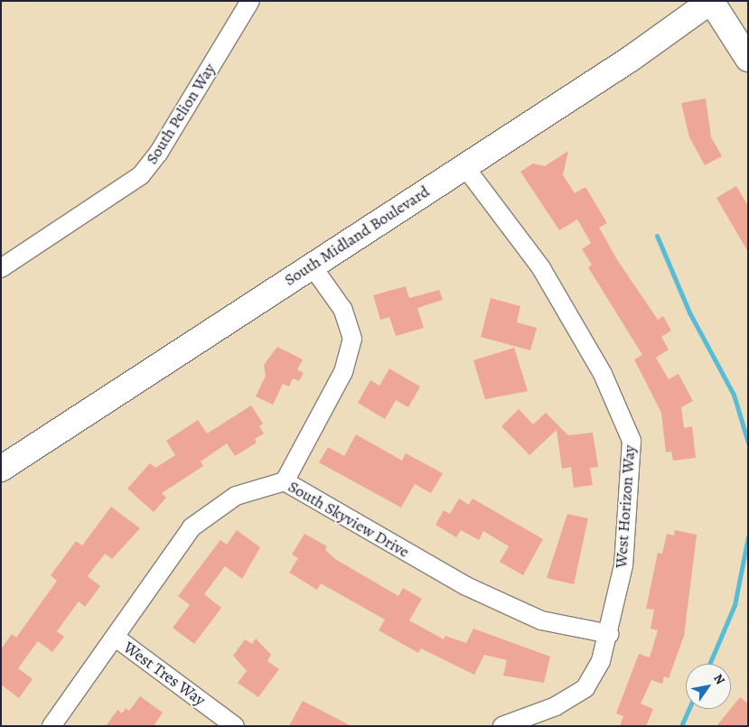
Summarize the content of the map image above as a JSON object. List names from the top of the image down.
{
  "streets": {
    "street": [
      "South Pelion Way",
      "South Midland Boulevard",
      "West Horizon Way",
      "South Skyview Drive",
      "West Tres Way"
    ]
  },
  "crossings": [
    ["South Midland Boulevard", "West Horizon Way"],
    ["West Horizon Way", "South Skyview Drive"],
    ["South Skyview Drive", "West Tres Way"]
  ],
  "north": "top right"
}
